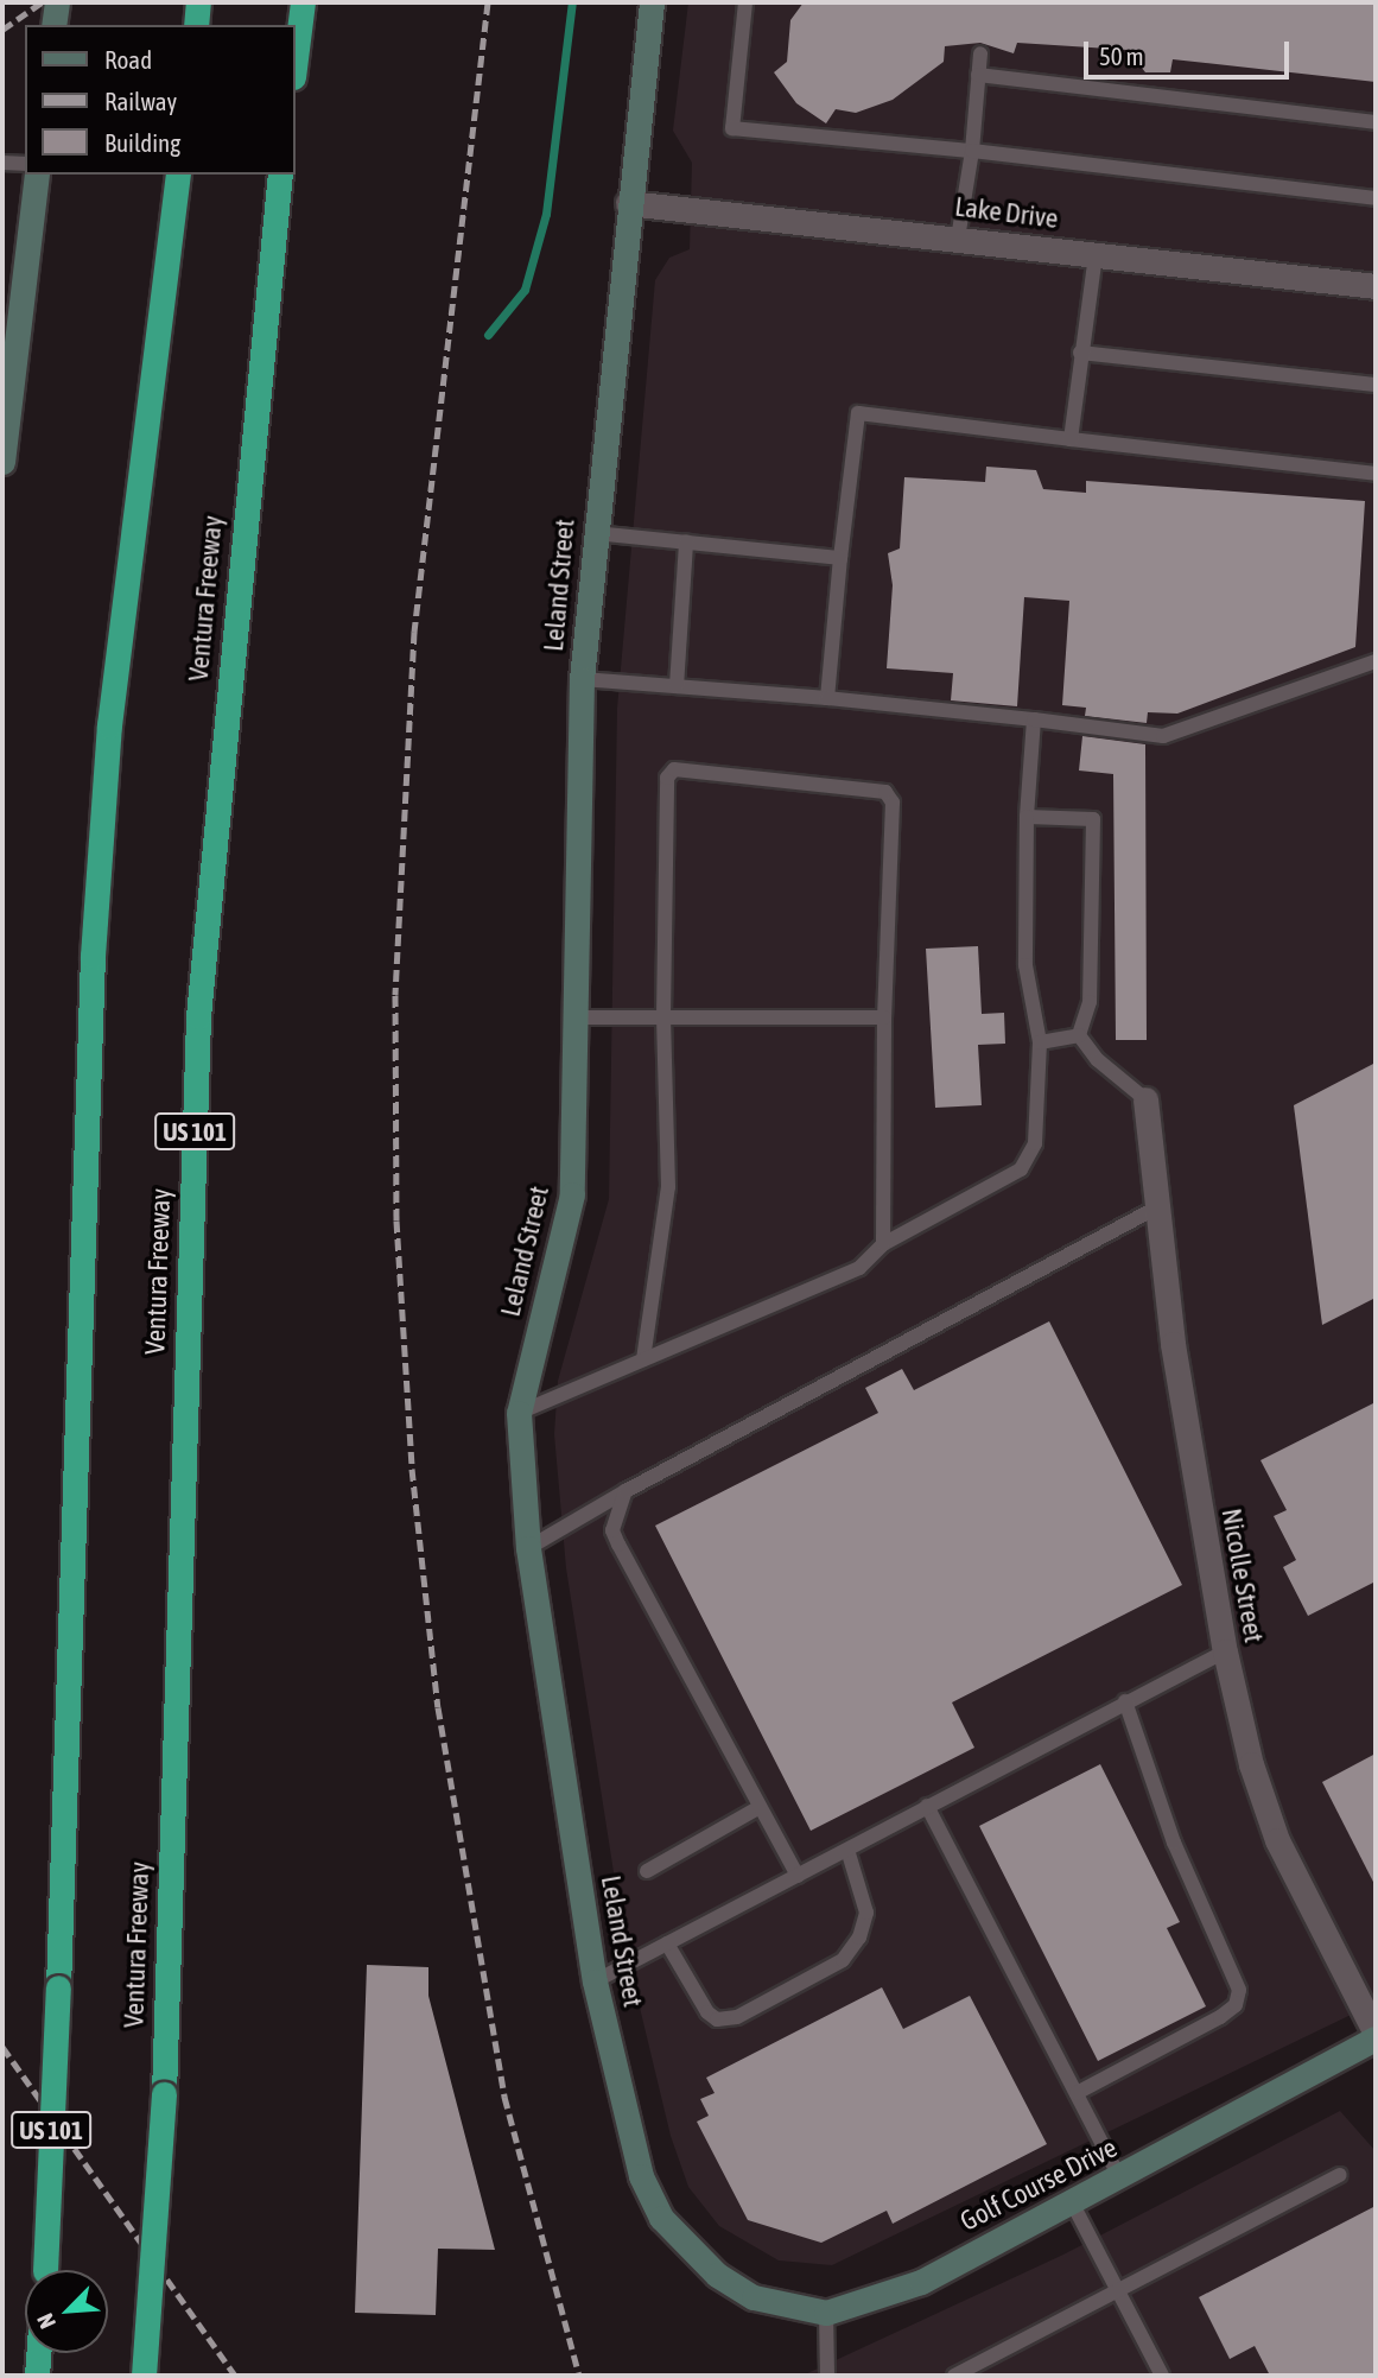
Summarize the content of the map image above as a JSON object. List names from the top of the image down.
{
  "streets": {
    "highway": ["Ventura Freeway", "US 101"],
    "street": [
      "Lake Drive",
      "Leland Street",
      "Nicolle Street",
      "Golf Course Drive"
    ]
  },
  "crossings": [
    ["Lake Drive", "Leland Street"],
    ["Leland Street", "Golf Course Drive"],
    ["Nicolle Street", "Golf Course Drive"]
  ],
  "legend": ["Road", "Railway", "Building"],
  "scale_bar": "50 m",
  "north": "bottom left"
}
